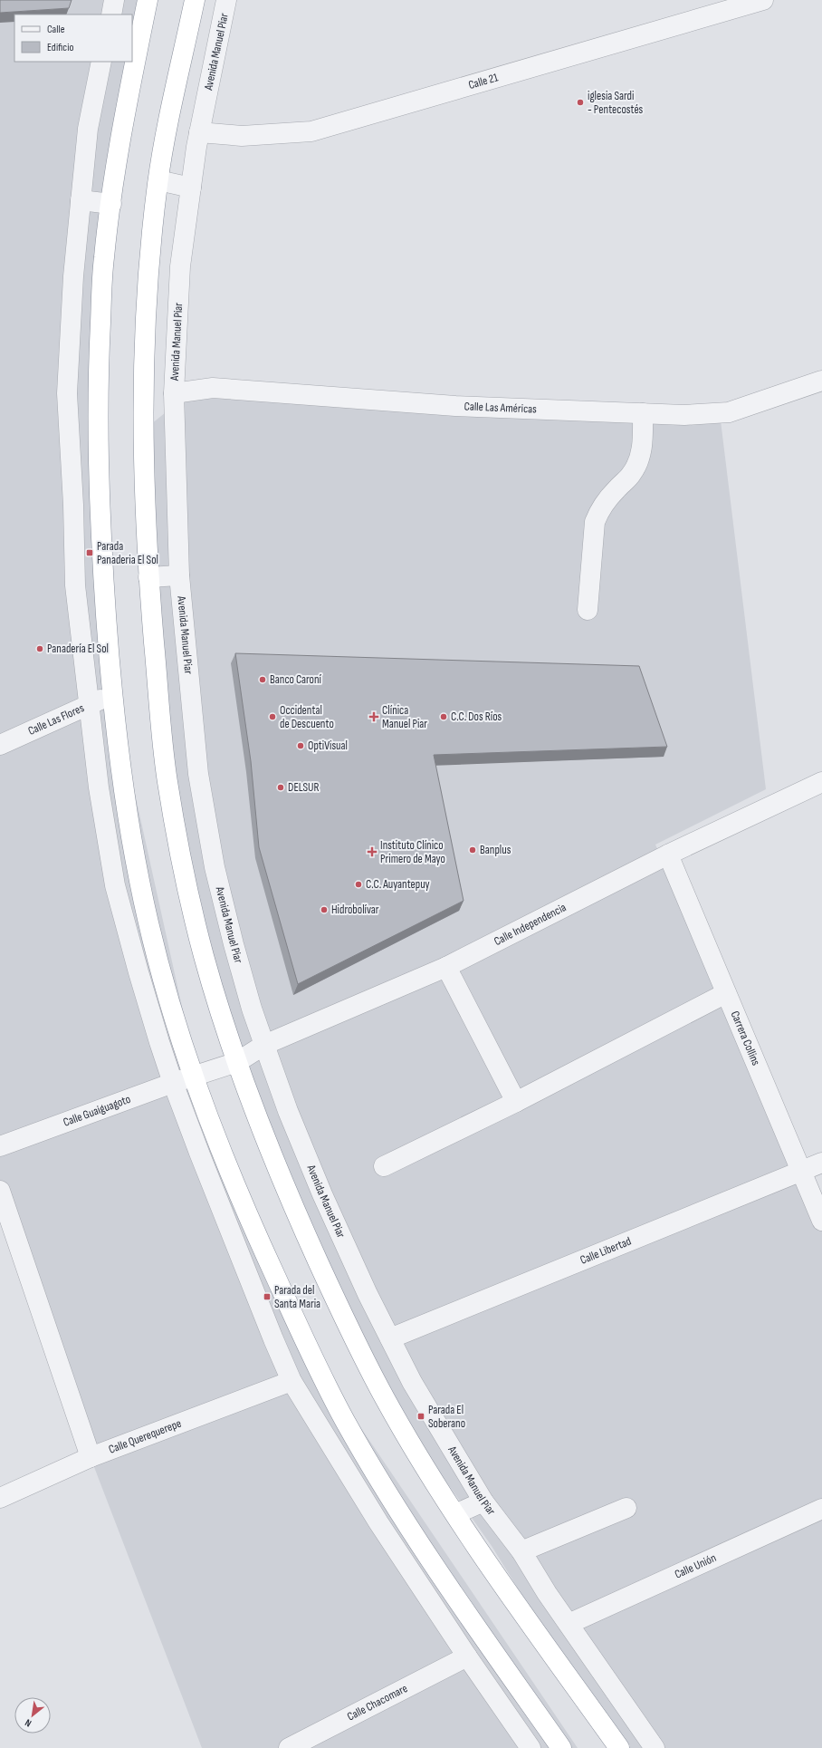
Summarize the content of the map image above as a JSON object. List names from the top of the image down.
{
  "streets": {
    "street": [
      "Avenida Manuel Piar",
      "Calle 21",
      "Calle Las Américas",
      "Calle Las Flores",
      "Calle Independencia",
      "Carrera Collins",
      "Calle Guaiguagoto",
      "Calle Libertad",
      "Calle Querequerepe",
      "Calle Unión",
      "Calle Chacomare"
    ]
  },
  "crossings": [
    ["Avenida Manuel Piar", "Calle 21"],
    ["Avenida Manuel Piar", "Calle Las Américas"],
    ["Avenida Manuel Piar", "Calle Independencia"],
    ["Avenida Manuel Piar", "Calle Libertad"],
    ["Avenida Manuel Piar", "Calle Unión"],
    ["Calle Independencia", "Carrera Collins"],
    ["Calle Independencia", "Calle Guaiguagoto"],
    ["Carrera Collins", "Calle Libertad"]
  ],
  "places": {
    "other": [
      "iglesia Sardi - Pentecostés",
      "Panadería El Sol",
      "Banco Caroní",
      "Occidental de Descuento",
      "C.C. Dos Ríos",
      "OptiVisual",
      "DELSUR",
      "Banplus",
      "C.C. Auyantepuy",
      "Hidrobolívar"
    ],
    "transit": ["Parada Panaderia El Sol", "Parada del Santa Maria", "Parada El Soberano"],
    "health": ["Clínica Manuel Piar", "Instituto Clínico Primero de Mayo"]
  },
  "legend": ["Calle", "Edificio"],
  "north": "bottom left"
}
